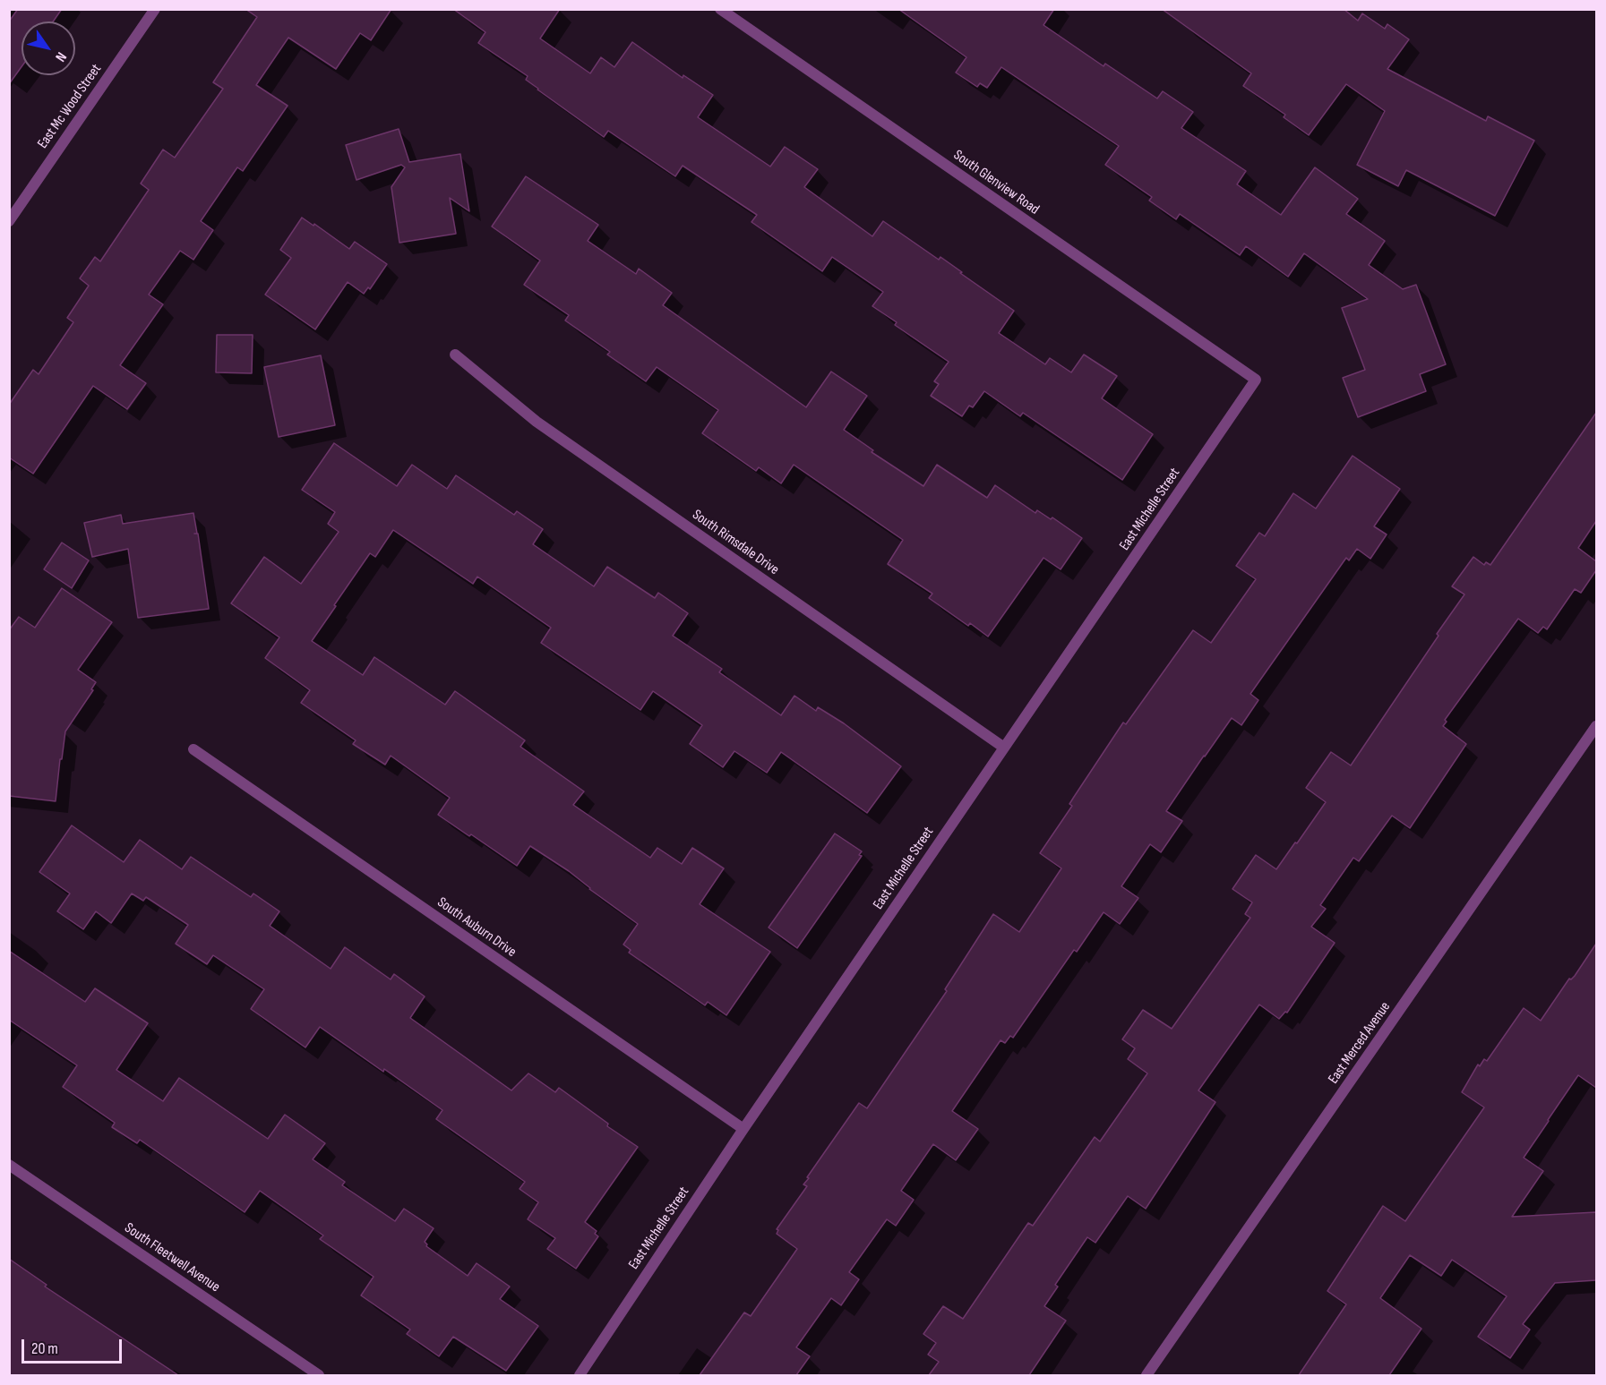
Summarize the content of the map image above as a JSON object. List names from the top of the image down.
{
  "streets": {
    "street": [
      "East Mc Wood Street",
      "South Glenview Road",
      "East Michelle Street",
      "South Rimsdale Drive",
      "South Auburn Drive",
      "East Merced Avenue",
      "South Fleetwell Avenue"
    ]
  },
  "crossings": [
    ["South Glenview Road", "East Michelle Street"],
    ["East Michelle Street", "South Rimsdale Drive"],
    ["East Michelle Street", "South Auburn Drive"]
  ],
  "scale_bar": "20 m",
  "north": "bottom right"
}
